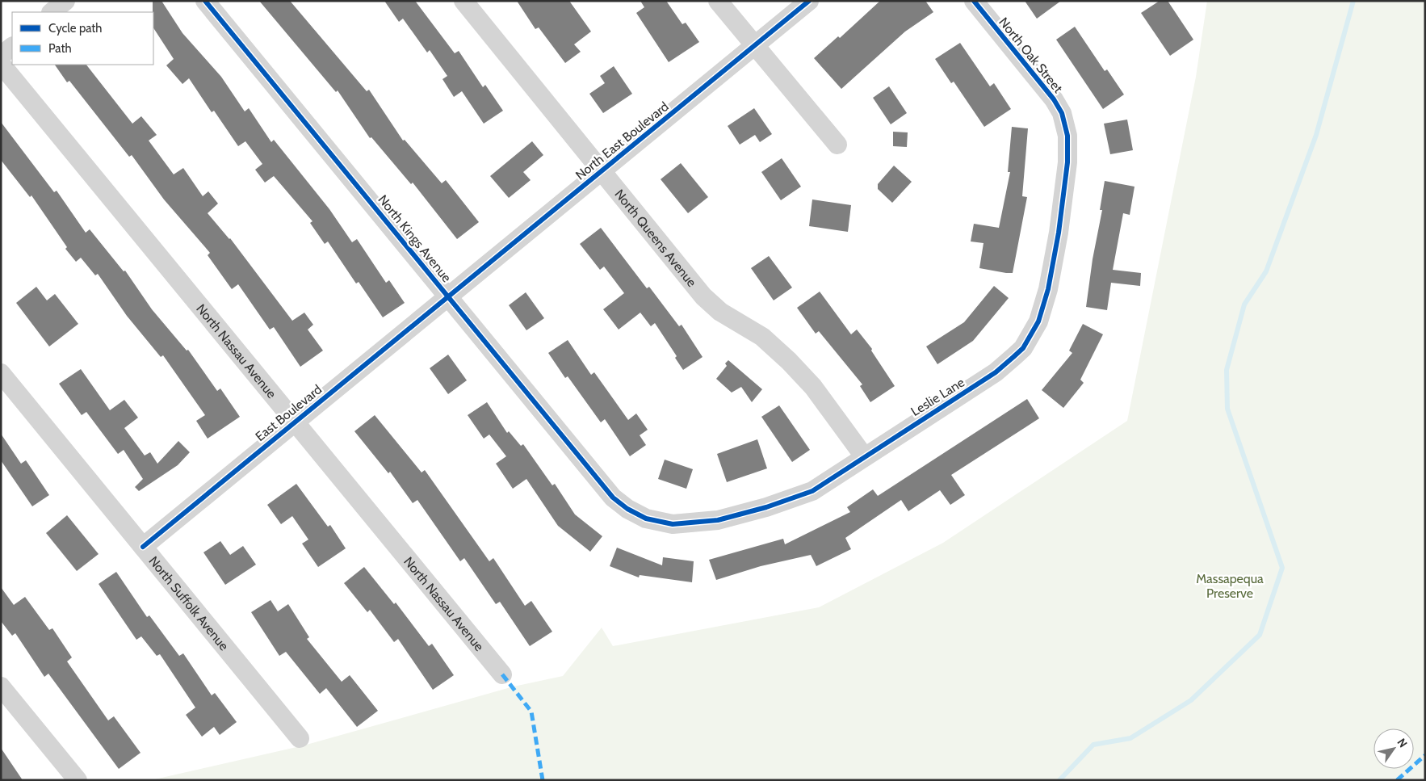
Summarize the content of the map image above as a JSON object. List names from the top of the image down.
{
  "streets": {
    "street": [
      "North Oak Street",
      "North East Boulevard",
      "North Queens Avenue",
      "North Kings Avenue",
      "North Nassau Avenue",
      "Leslie Lane",
      "East Boulevard",
      "North Suffolk Avenue"
    ]
  },
  "crossings": [
    ["North Oak Street", "Leslie Lane"],
    ["North East Boulevard", "North Queens Avenue"],
    ["North East Boulevard", "North Kings Avenue"],
    ["North East Boulevard", "East Boulevard"],
    ["North Queens Avenue", "Leslie Lane"],
    ["North Kings Avenue", "Leslie Lane"],
    ["North Kings Avenue", "East Boulevard"],
    ["North Nassau Avenue", "East Boulevard"],
    ["East Boulevard", "North Suffolk Avenue"]
  ],
  "parks": ["Massapequa Preserve"],
  "legend": ["Cycle path", "Path"],
  "north": "top right"
}
